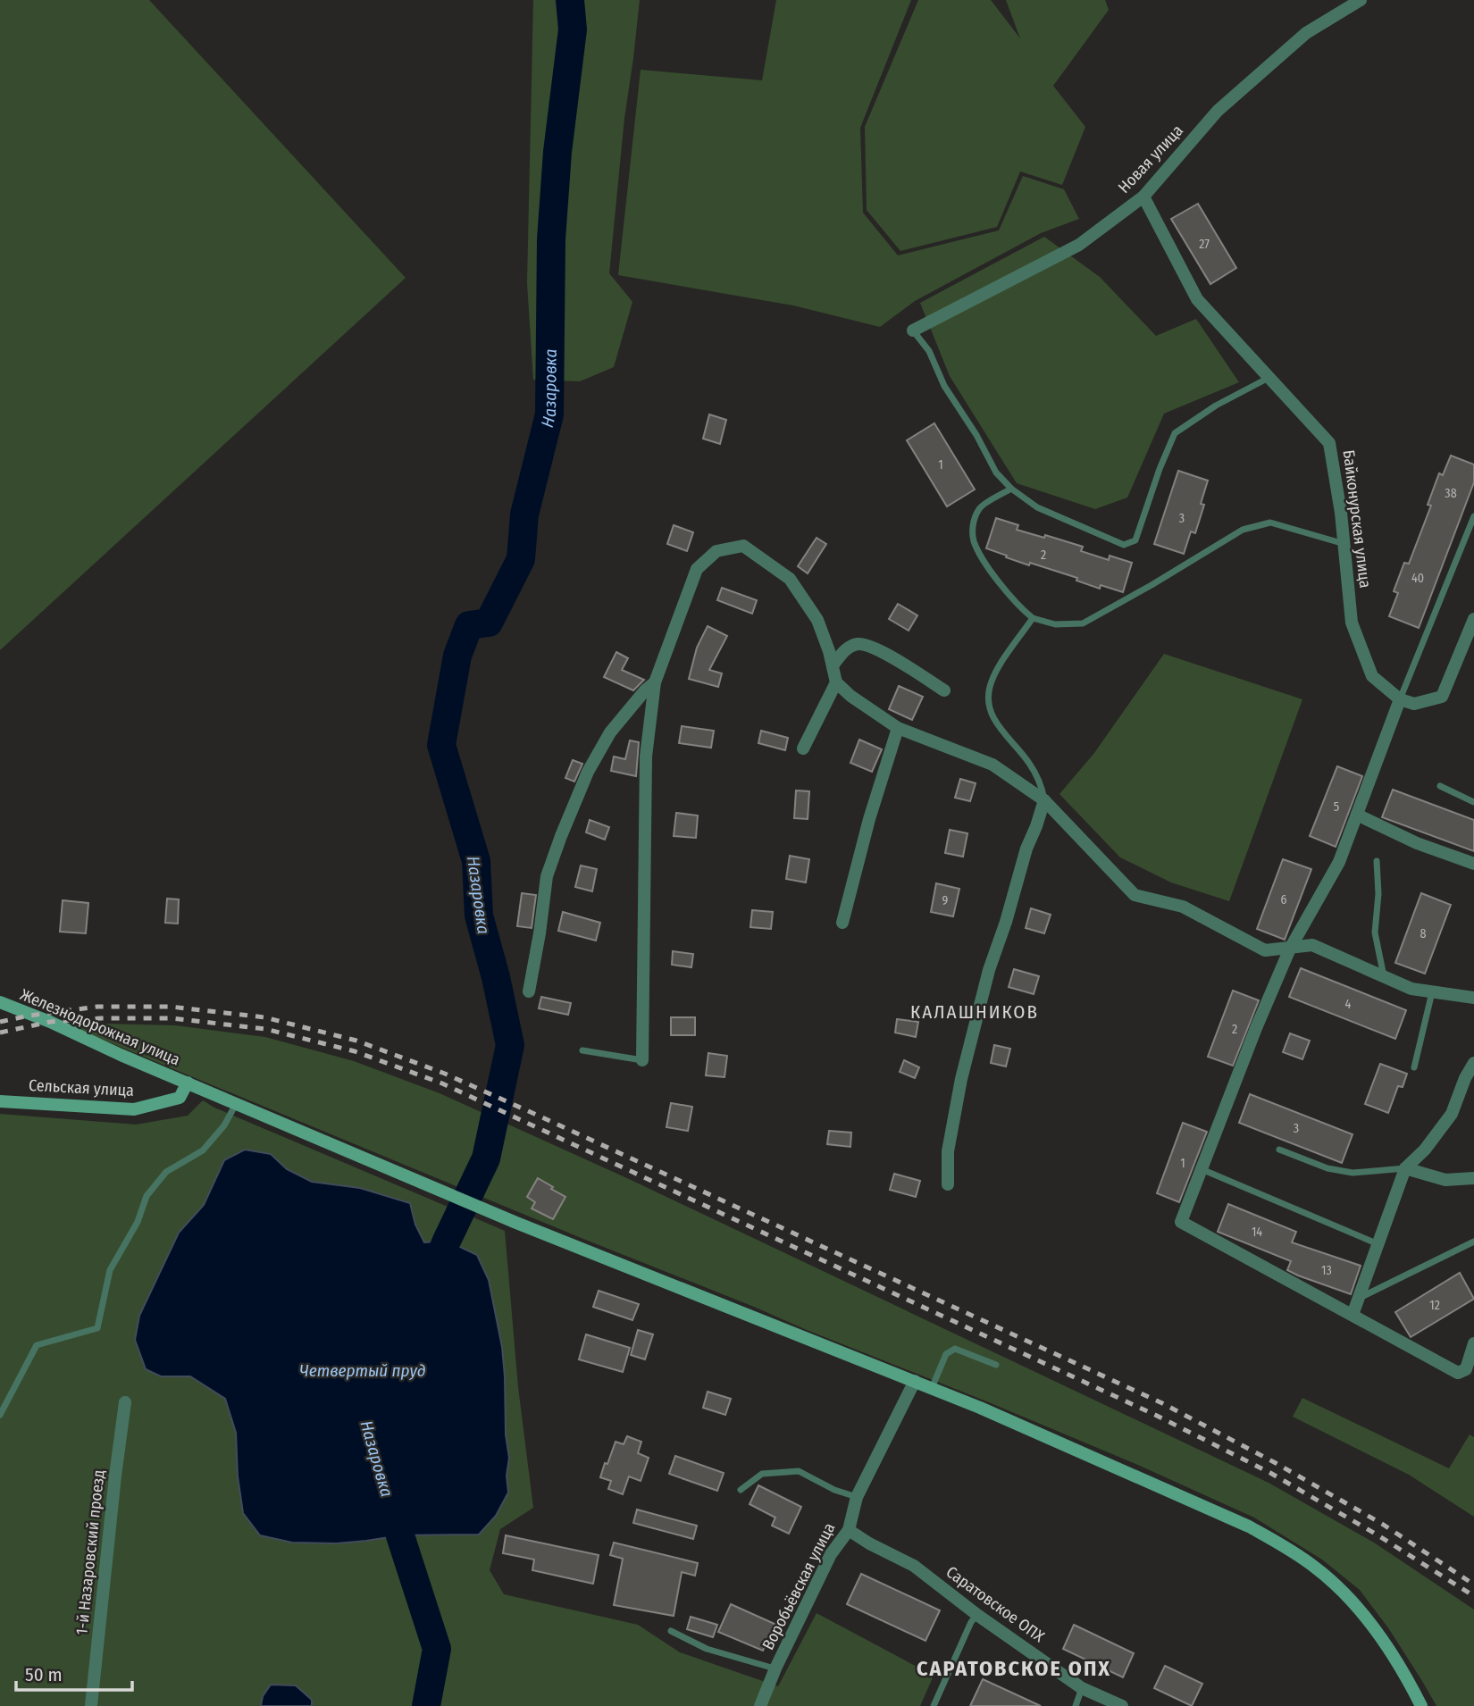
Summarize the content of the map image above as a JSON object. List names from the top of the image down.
{
  "streets": {
    "street": [
      "Новая улица",
      "Байконурская улица",
      "Железнодорожная улица",
      "Сельская улица",
      "1-й Назаровский проезд",
      "Воробьёвская улица",
      "Саратовское ОПХ"
    ]
  },
  "crossings": [
    ["Новая улица", "Байконурская улица"],
    ["Железнодорожная улица", "Сельская улица"],
    ["Железнодорожная улица", "Воробьёвская улица"],
    ["Воробьёвская улица", "Саратовское ОПХ"]
  ],
  "districts": ["КАЛАШНИКОВ", "САРАТОВСКОЕ ОПХ"],
  "water": ["Назаровка", "Четвертый пруд"],
  "house_numbers": [
    "27",
    "1",
    "38",
    "3",
    "2",
    "40",
    "5",
    "6",
    "9",
    "8",
    "4",
    "2",
    "3",
    "1",
    "14",
    "13",
    "12"
  ],
  "scale_bar": "50 m"
}
